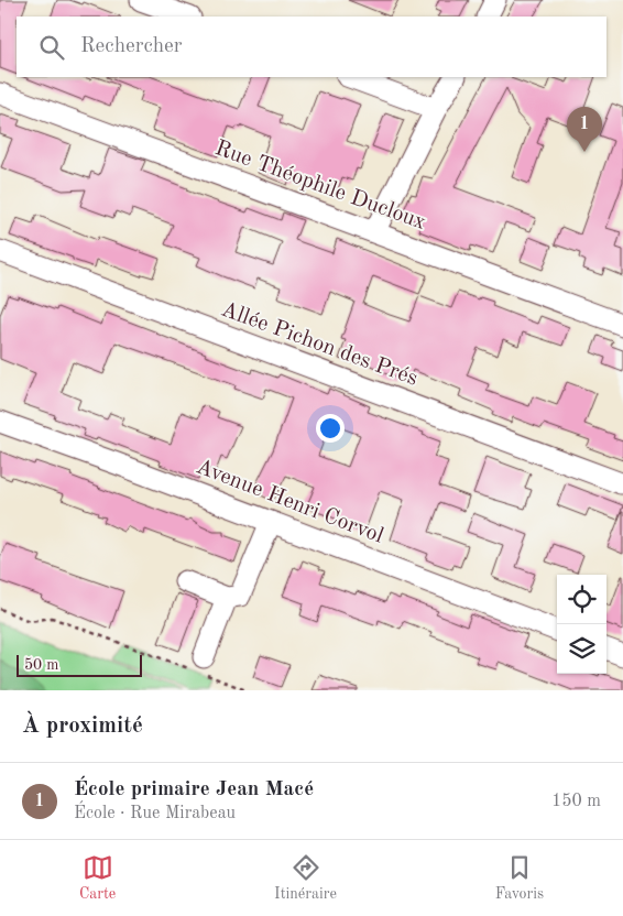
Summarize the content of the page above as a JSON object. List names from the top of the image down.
{
  "streets": {
    "street": ["Rue Théophile Ducloux", "Allée Pichon des Prés", "Avenue Henri Corvol"]
  },
  "scale_bar": "50 m",
  "page": {
    "search": "Rechercher",
    "pins": "1",
    "scale": "50 m",
    "heading": "À proximité",
    "list": [
      {
        "mark": "1",
        "name": "École primaire Jean Macé",
        "note": "École · Rue Mirabeau",
        "value": "150 m"
      }
    ],
    "nav": ["Carte", "Itinéraire", "Favoris"]
  }
}
